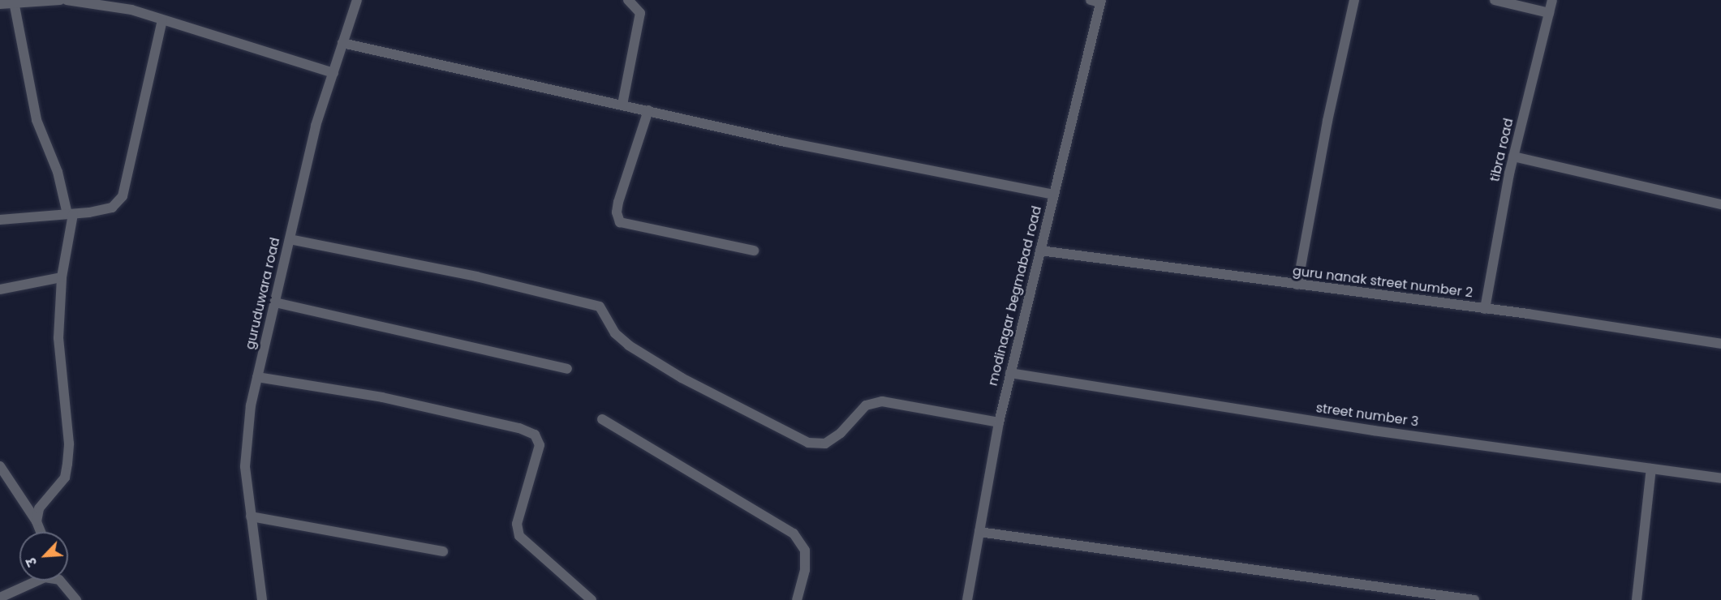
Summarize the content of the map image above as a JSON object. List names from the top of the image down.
{
  "streets": {
    "street": [
      "tibra road",
      "guru nanak street number 2",
      "guruduwara road",
      "modinagar begmabad road",
      "street number 3"
    ]
  },
  "crossings": [
    ["tibra road", "guru nanak street number 2"],
    ["guru nanak street number 2", "modinagar begmabad road"],
    ["modinagar begmabad road", "street number 3"]
  ],
  "north": "bottom left"
}
